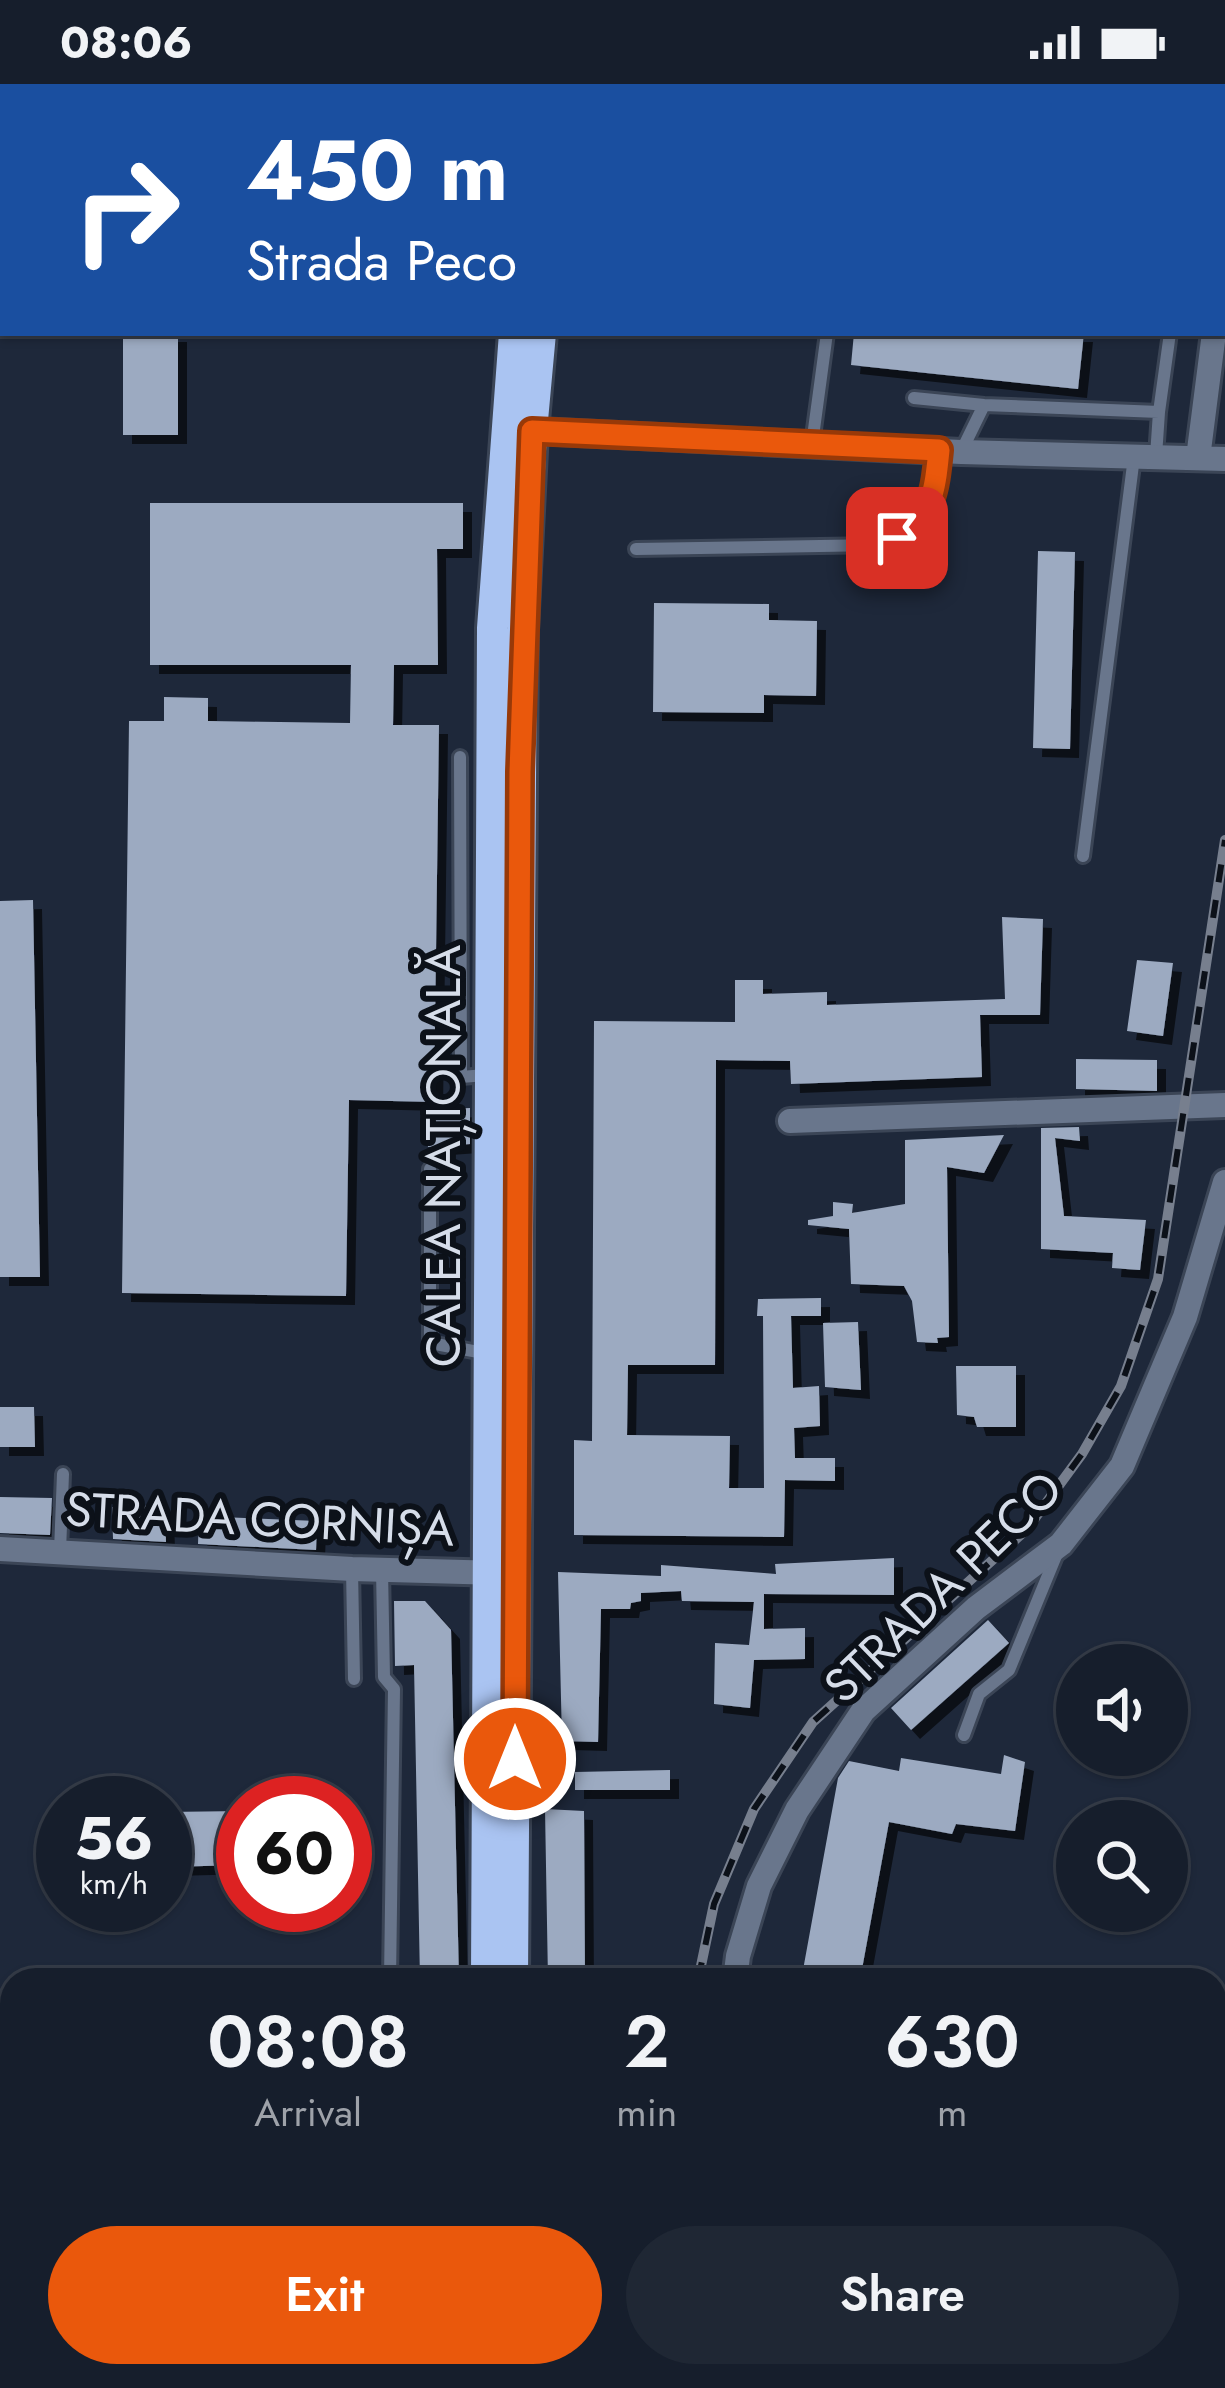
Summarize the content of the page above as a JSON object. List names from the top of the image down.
{
  "streets": {
    "main road": ["CALEA NAȚIONALĂ"],
    "street": ["STRADA CORNIȘA", "STRADA PECO"]
  },
  "crossings": [
    ["CALEA NAȚIONALĂ", "STRADA CORNIȘA"]
  ],
  "page": {
    "status": "08:06",
    "turn": ["450 m", "Strada Peco"],
    "speed": "56 km/h",
    "limit": "60",
    "eta": [
      "08:08",
      "Arrival",
      "2",
      "min",
      "630",
      "m"
    ],
    "buttons": ["Exit", "Share"]
  }
}
